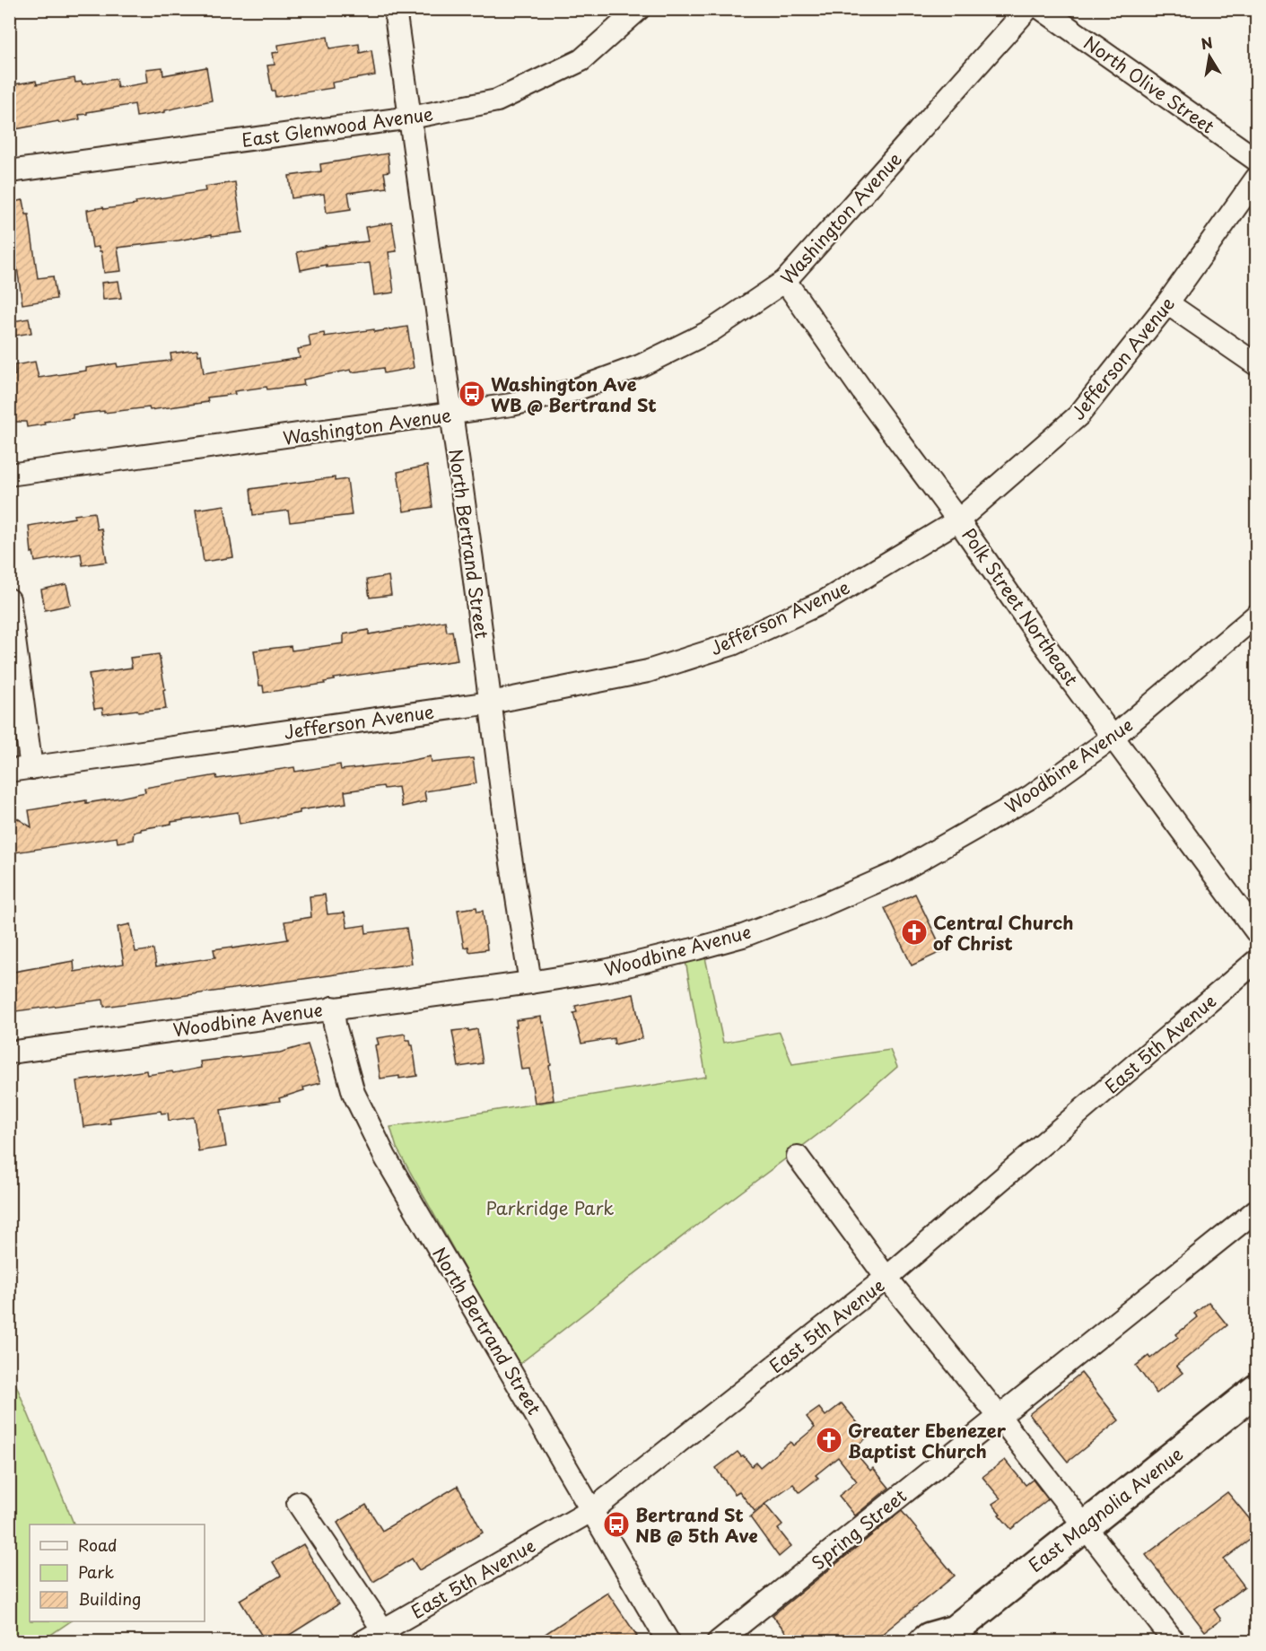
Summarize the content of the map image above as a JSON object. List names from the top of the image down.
{
  "streets": {
    "main road": ["East Magnolia Avenue"],
    "street": [
      "North Olive Street",
      "East Glenwood Avenue",
      "Washington Avenue",
      "Jefferson Avenue",
      "North Bertrand Street",
      "Polk Street Northeast",
      "Woodbine Avenue",
      "East 5th Avenue",
      "Spring Street"
    ]
  },
  "crossings": [
    ["East Glenwood Avenue", "North Bertrand Street"],
    ["Washington Avenue", "North Bertrand Street"],
    ["Washington Avenue", "Polk Street Northeast"],
    ["Jefferson Avenue", "North Bertrand Street"],
    ["Jefferson Avenue", "Polk Street Northeast"],
    ["North Bertrand Street", "Woodbine Avenue"],
    ["North Bertrand Street", "East 5th Avenue"],
    ["Polk Street Northeast", "Woodbine Avenue"]
  ],
  "parks": ["Parkridge Park"],
  "places": {
    "bus stop": ["Washington Ave WB @ Bertrand St", "Bertrand St NB @ 5th Ave"],
    "church": ["Central Church of Christ", "Greater Ebenezer Baptist Church"]
  },
  "legend": ["Road", "Park", "Building"],
  "north": "top"
}
